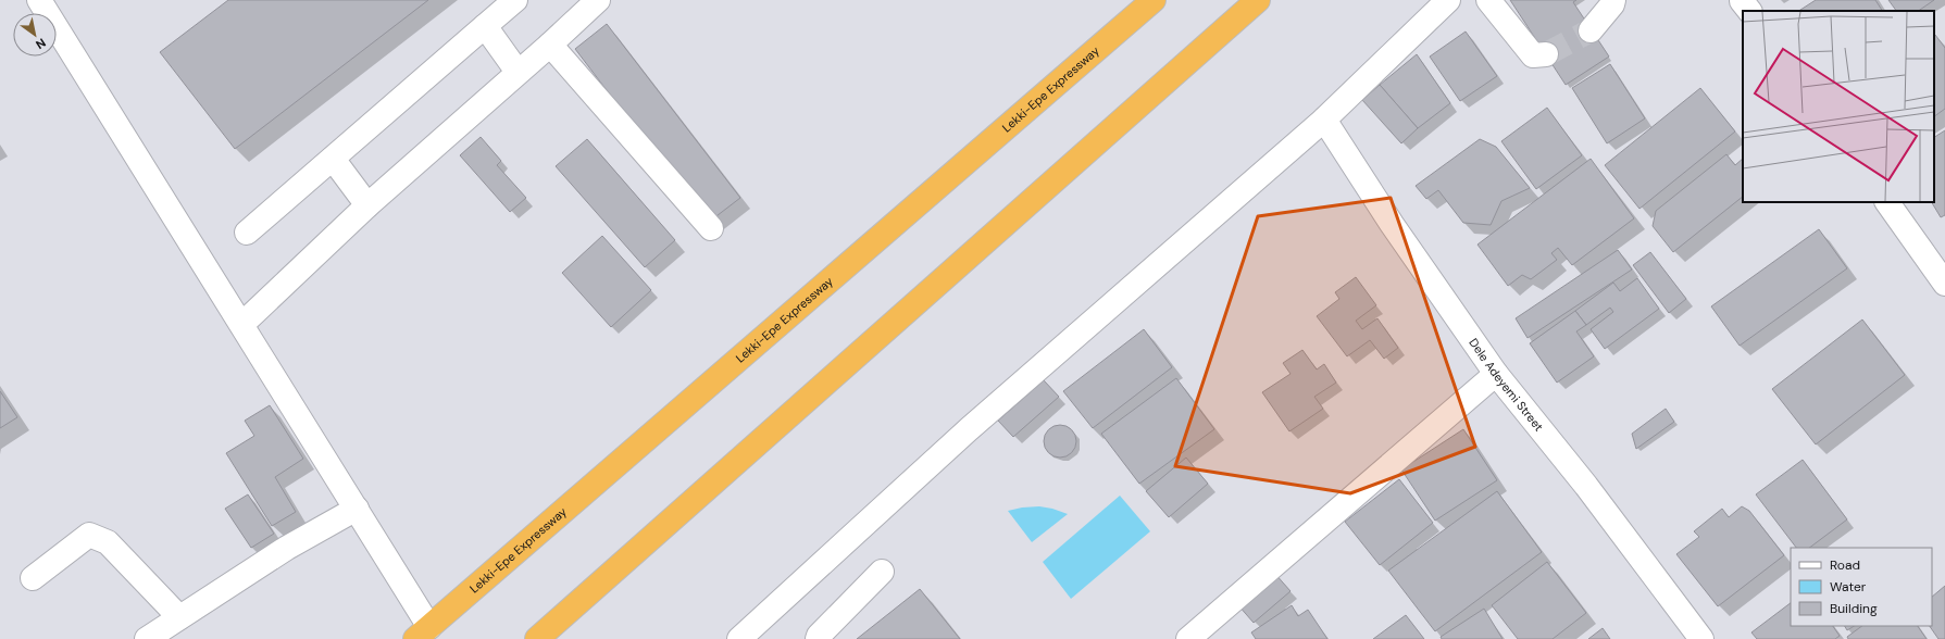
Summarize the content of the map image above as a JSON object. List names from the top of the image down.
{
  "streets": {
    "highway": ["Lekki-Epe Expressway"],
    "street": ["Dele Adeyemi Street"]
  },
  "legend": ["Road", "Water", "Building"],
  "north": "bottom right"
}
